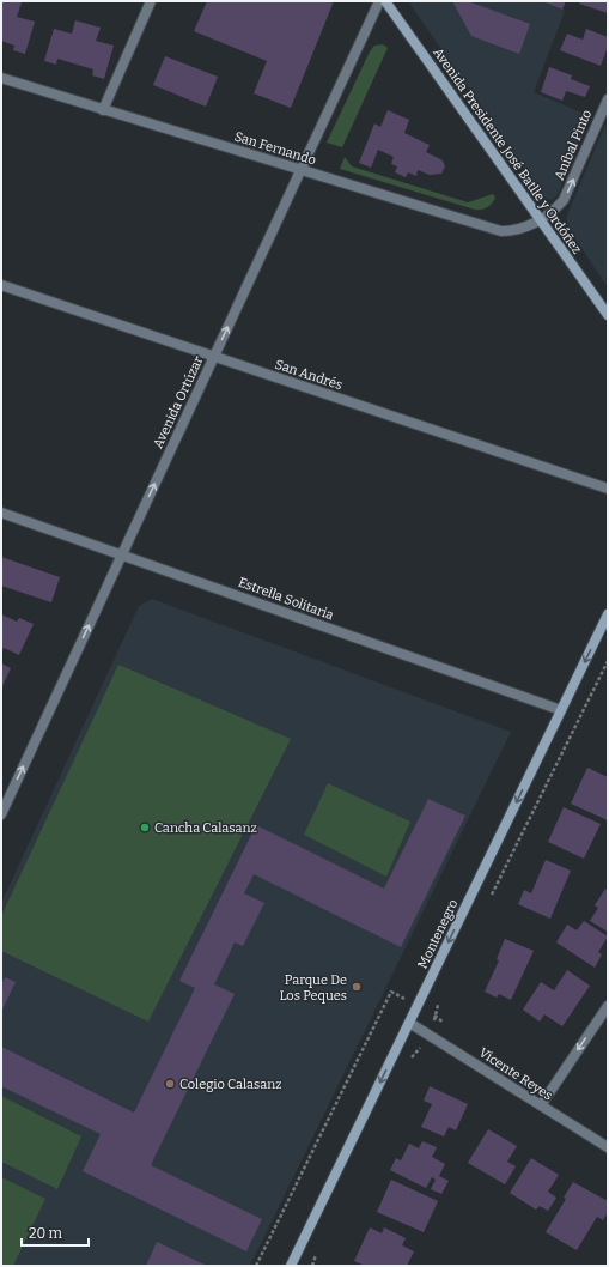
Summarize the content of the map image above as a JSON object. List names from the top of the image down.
{
  "streets": {
    "street": [
      "Aníbal Pinto",
      "San Fernando",
      "Avenida Presidente José Batlle y Ordóñez",
      "San Andrés",
      "Avenida Ortúzar",
      "Estrella Solitaria",
      "Montenegro",
      "Vicente Reyes"
    ]
  },
  "crossings": [
    ["Aníbal Pinto", "San Fernando"],
    ["Aníbal Pinto", "Avenida Presidente José Batlle y Ordóñez"],
    ["San Fernando", "Avenida Presidente José Batlle y Ordóñez"],
    ["San Fernando", "Avenida Ortúzar"],
    ["San Andrés", "Avenida Ortúzar"],
    ["Avenida Ortúzar", "Estrella Solitaria"],
    ["Estrella Solitaria", "Montenegro"],
    ["Montenegro", "Vicente Reyes"]
  ],
  "one_way": ["Aníbal Pinto", "Avenida Ortúzar", "Montenegro"],
  "places": ["Cancha Calasanz", "Parque De Los Peques", "Colegio Calasanz"],
  "scale_bar": "20 m"
}
